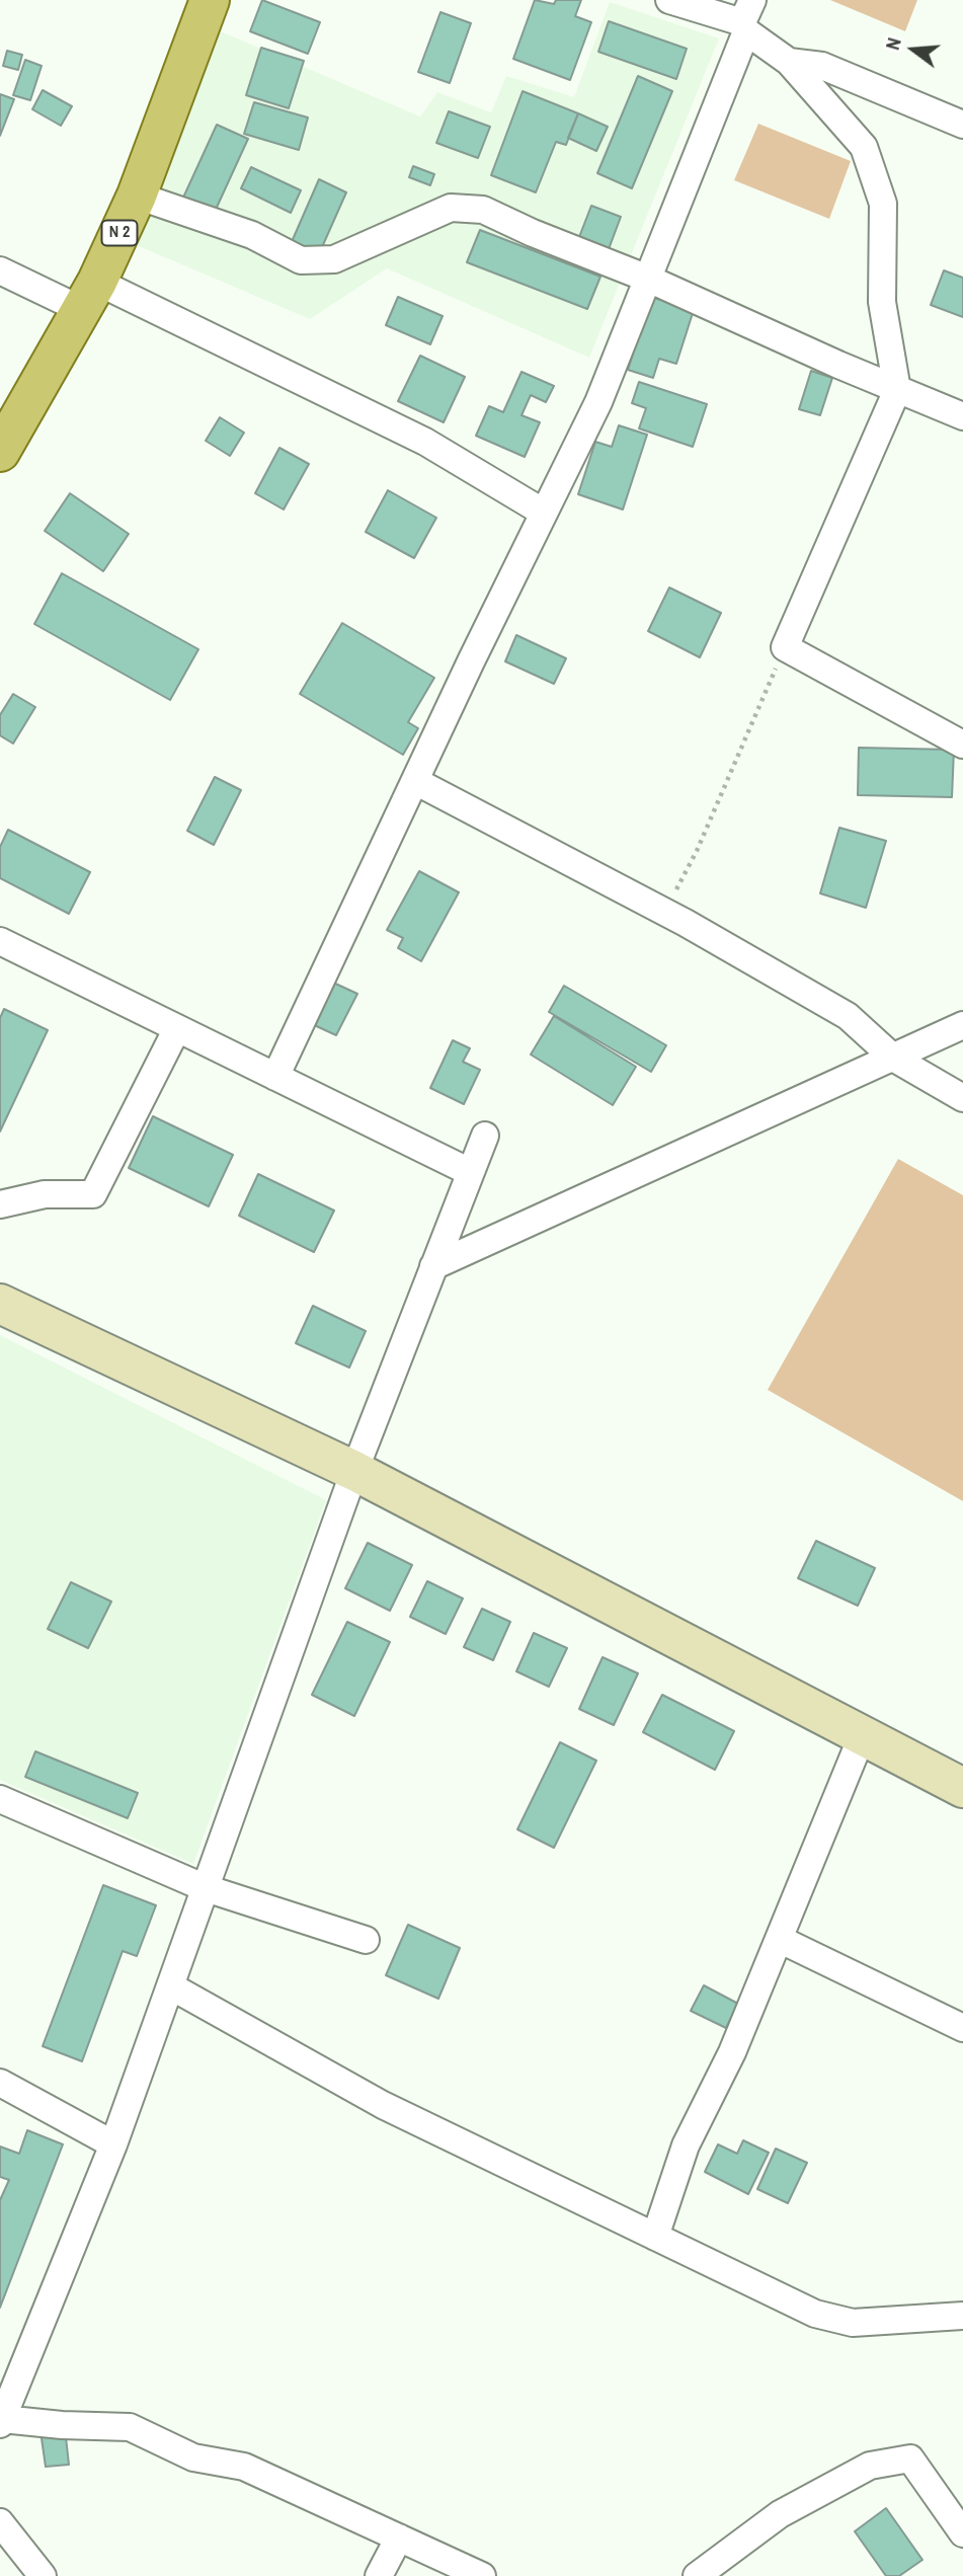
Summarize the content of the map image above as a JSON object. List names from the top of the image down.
{
  "streets": {
    "main road": ["N 2"]
  },
  "north": "left"
}
